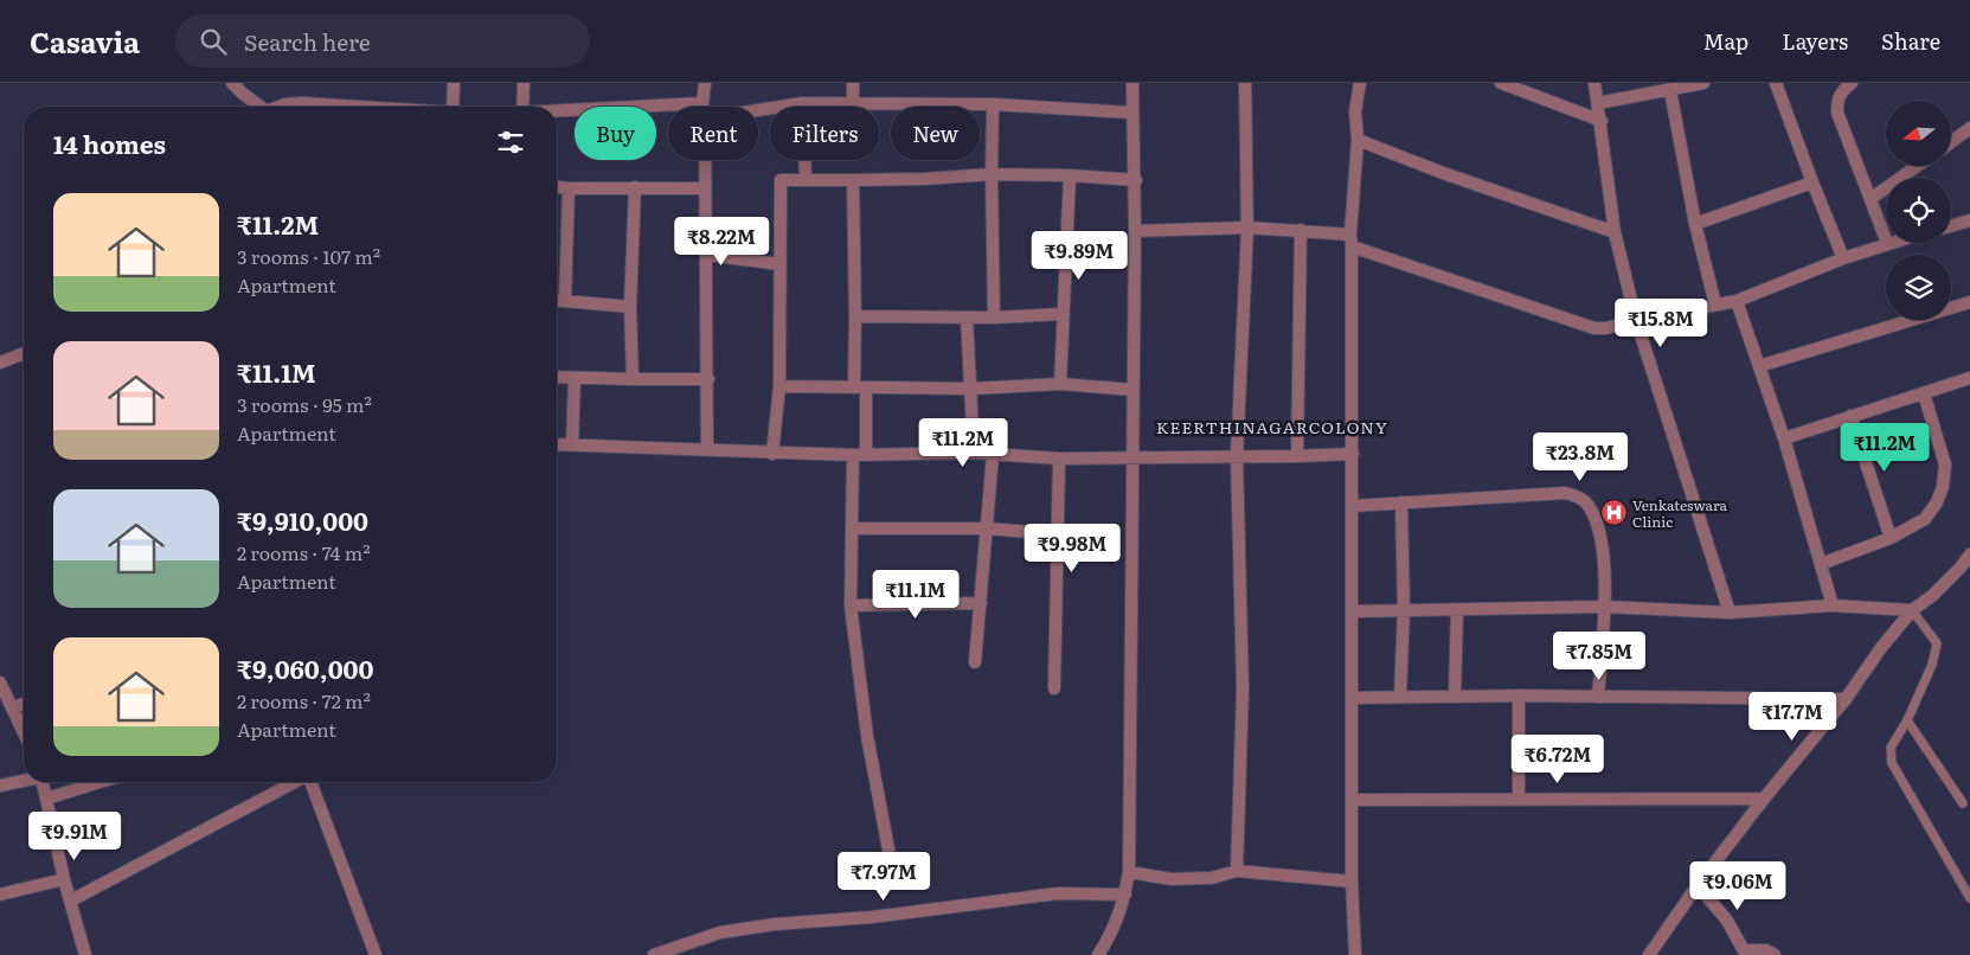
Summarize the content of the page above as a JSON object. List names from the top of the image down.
{
  "districts": ["KEERTHINAGARCOLONY"],
  "places": {
    "hospital": ["Venkateswara Clinic"]
  },
  "north": "left",
  "page": {
    "header": "Casavia",
    "search": "Search here",
    "nav": ["Map", "Layers", "Share"],
    "chip": [
      "Buy",
      "Rent",
      "Filters",
      "New"
    ],
    "heading": "14 homes",
    "list": [
      {
        "name": "₹11.2M",
        "note": "3 rooms · 107 m² · Apartment"
      },
      {
        "name": "₹11.1M",
        "note": "3 rooms · 95 m² · Apartment"
      },
      {
        "name": "₹9,910,000",
        "note": "2 rooms · 74 m² · Apartment"
      },
      {
        "name": "₹9,060,000",
        "note": "2 rooms · 72 m² · Apartment"
      }
    ],
    "price": [
      "₹8.22M",
      "₹9.89M",
      "₹15.8M",
      "₹11.2M",
      "₹11.2M",
      "₹23.8M",
      "₹9.98M",
      "₹11.1M",
      "₹7.85M",
      "₹17.7M",
      "₹6.72M",
      "₹9.91M",
      "₹7.97M",
      "₹9.06M"
    ]
  }
}
